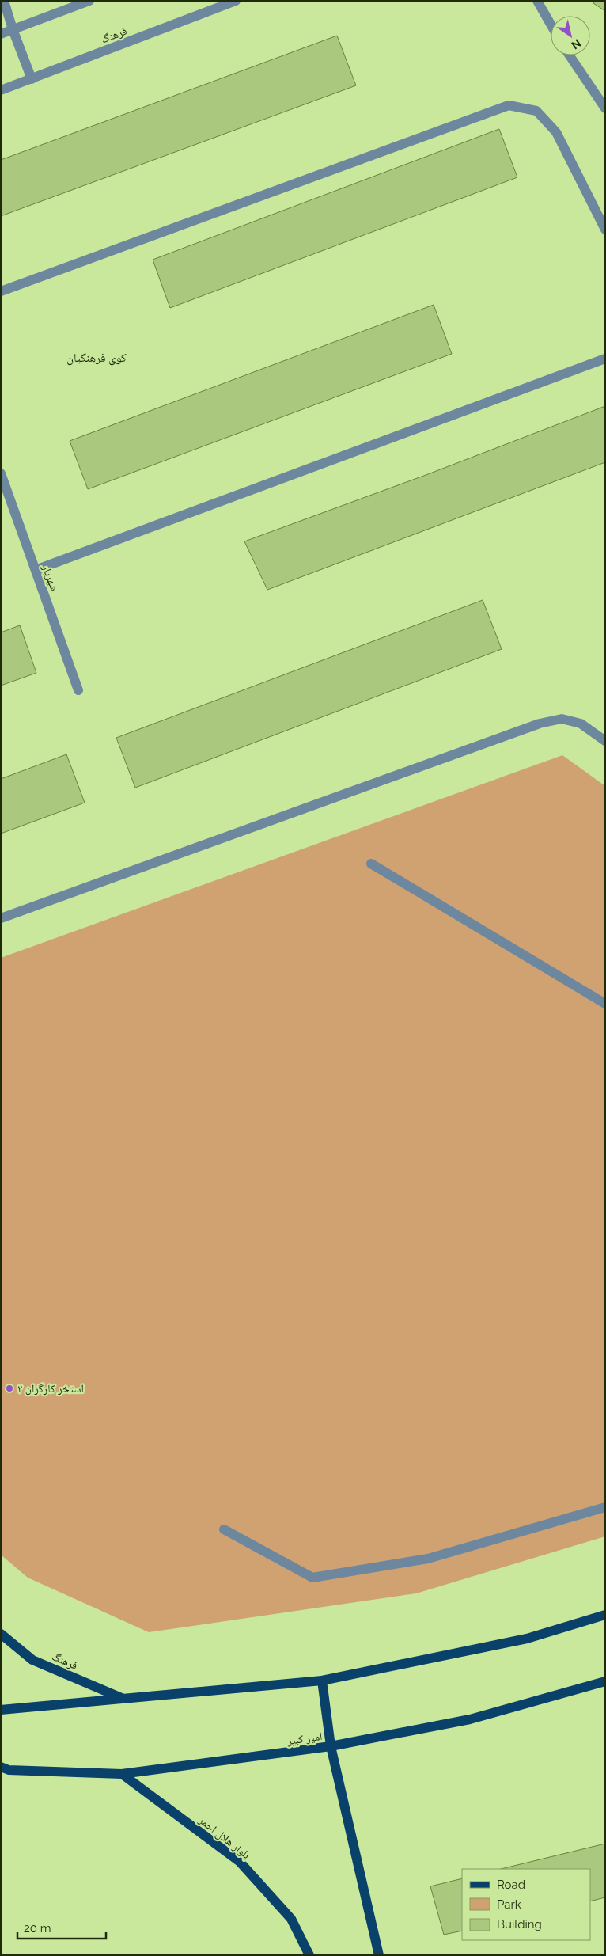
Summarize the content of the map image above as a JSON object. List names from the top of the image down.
{
  "streets": {
    "main road": ["فرهنگ", "امیر کبیر", "بلوار هلال احمر"],
    "street": ["شهریار"]
  },
  "crossings": [
    ["امیر کبیر", "بلوار هلال احمر"]
  ],
  "districts": ["کوی فرهنگیان"],
  "places": ["استخر کارگران ۲"],
  "legend": ["Road", "Park", "Building"],
  "scale_bar": "20 m",
  "north": "bottom right"
}
